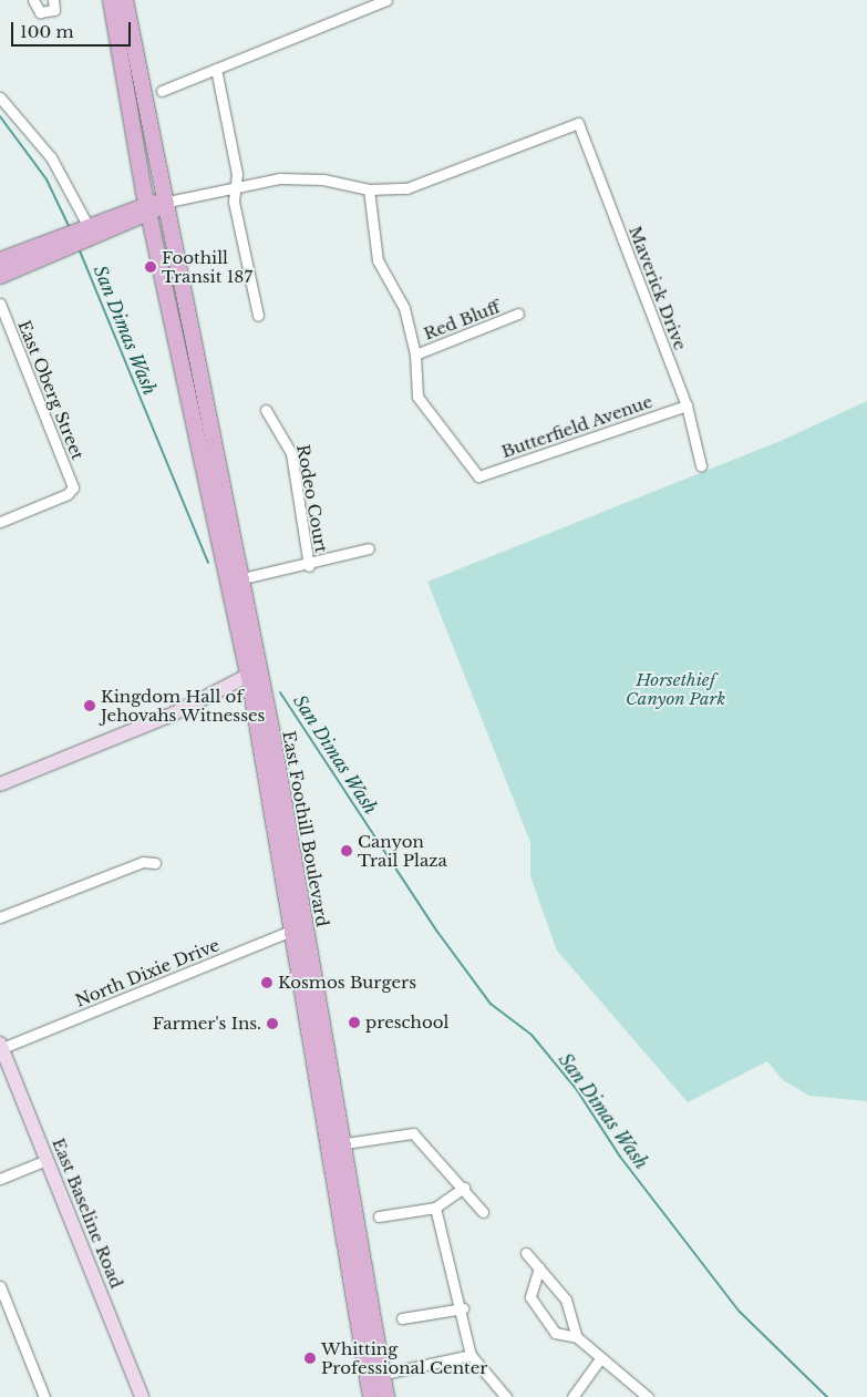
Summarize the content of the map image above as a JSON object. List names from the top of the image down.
{
  "streets": {
    "main road": ["East Foothill Boulevard", "East Baseline Road"],
    "street": [
      "Maverick Drive",
      "Red Bluff",
      "East Oberg Street",
      "Butterfield Avenue",
      "Rodeo Court",
      "North Dixie Drive"
    ]
  },
  "crossings": [
    ["Maverick Drive", "Butterfield Avenue"],
    ["Red Bluff", "Butterfield Avenue"],
    ["East Foothill Boulevard", "North Dixie Drive"],
    ["North Dixie Drive", "East Baseline Road"]
  ],
  "water": ["San Dimas Wash"],
  "parks": ["Horsethief Canyon Park"],
  "places": [
    "Foothill Transit 187",
    "Kingdom Hall of Jehovahs Witnesses",
    "Canyon Trail Plaza",
    "Kosmos Burgers",
    "preschool",
    "Farmer's Ins.",
    "Whitting Professional Center"
  ],
  "scale_bar": "100 m"
}
